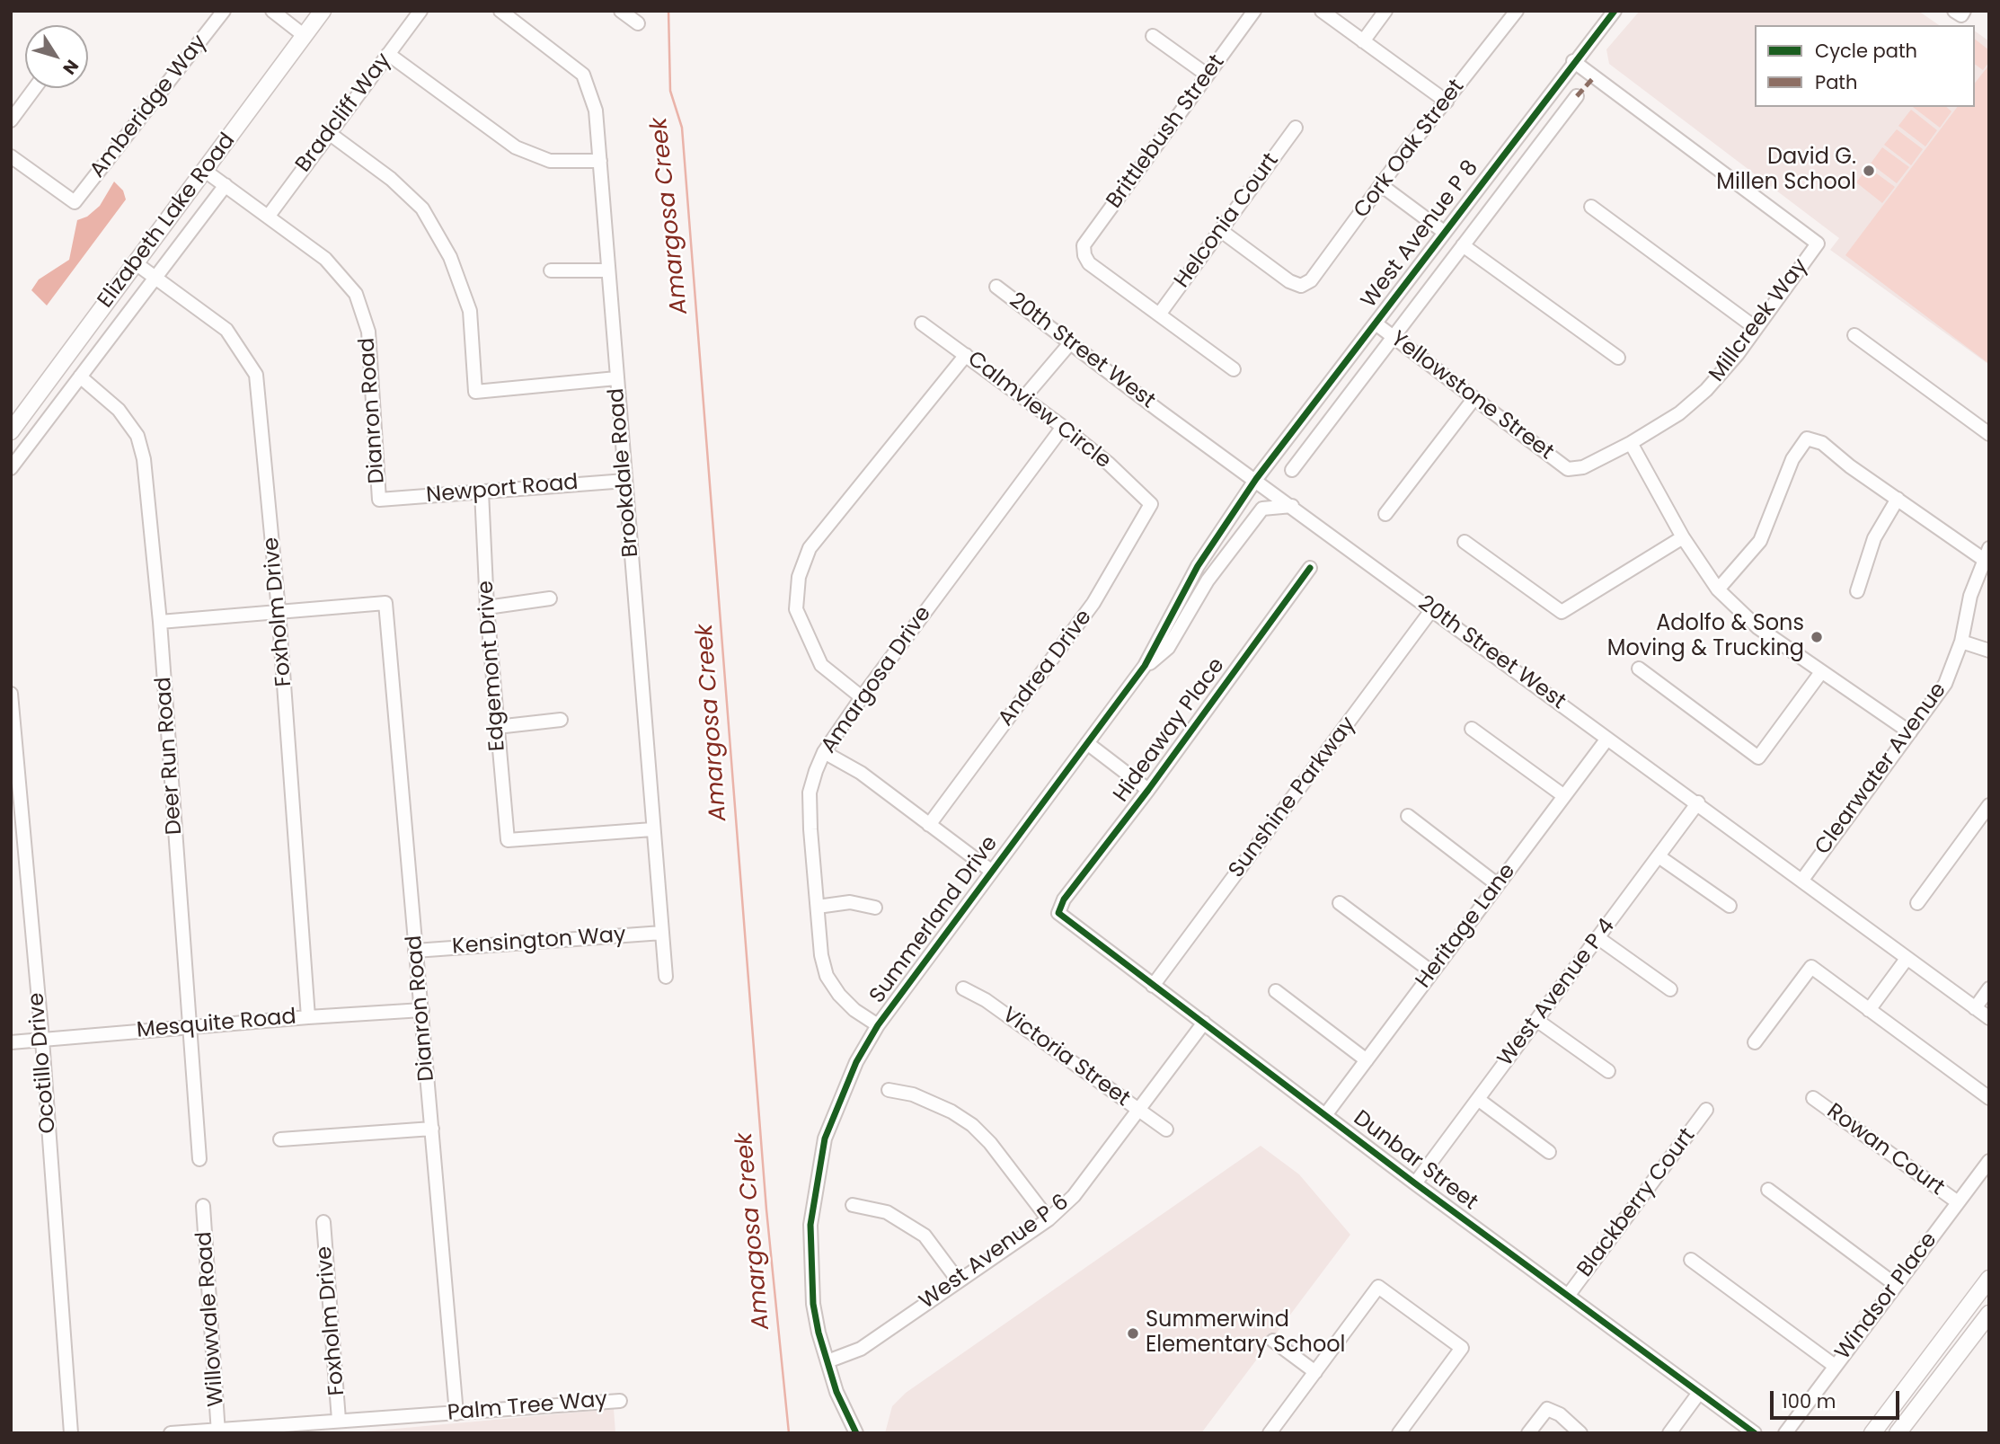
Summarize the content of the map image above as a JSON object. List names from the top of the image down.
{
  "streets": {
    "main road": ["Elizabeth Lake Road"],
    "street": [
      "Amberidge Way",
      "Bradcliff Way",
      "Brittlebush Street",
      "Cork Oak Street",
      "Helconia Court",
      "West Avenue P 8",
      "Millcreek Way",
      "20th Street West",
      "Yellowstone Street",
      "Dianron Road",
      "Calmview Circle",
      "Brookdale Road",
      "Newport Road",
      "Foxholm Drive",
      "Edgemont Drive",
      "Andrea Drive",
      "Amargosa Drive",
      "Hideaway Place",
      "Deer Run Road",
      "Clearwater Avenue",
      "Sunshine Parkway",
      "Summerland Drive",
      "Heritage Lane",
      "Kensington Way",
      "West Avenue P 4",
      "Mesquite Road",
      "Victoria Street",
      "Ocotillo Drive",
      "Rowan Court",
      "Dunbar Street",
      "Blackberry Court",
      "West Avenue P 6",
      "Windsor Place",
      "Willowvale Road",
      "Palm Tree Way"
    ]
  },
  "crossings": [
    ["Bradcliff Way", "Dianron Road"],
    ["Brittlebush Street", "Helconia Court"],
    ["Cork Oak Street", "Helconia Court"],
    ["Elizabeth Lake Road", "Dianron Road"],
    ["Elizabeth Lake Road", "Foxholm Drive"],
    ["West Avenue P 8", "Millcreek Way"],
    ["West Avenue P 8", "20th Street West"],
    ["West Avenue P 8", "Yellowstone Street"],
    ["West Avenue P 8", "Summerland Drive"],
    ["Millcreek Way", "Yellowstone Street"],
    ["20th Street West", "Clearwater Avenue"],
    ["20th Street West", "Sunshine Parkway"],
    ["20th Street West", "Summerland Drive"],
    ["20th Street West", "Heritage Lane"],
    ["20th Street West", "West Avenue P 4"],
    ["Dianron Road", "Newport Road"],
    ["Dianron Road", "Foxholm Drive"],
    ["Dianron Road", "Kensington Way"],
    ["Dianron Road", "Mesquite Road"],
    ["Dianron Road", "Palm Tree Way"],
    ["Calmview Circle", "Andrea Drive"],
    ["Calmview Circle", "Amargosa Drive"],
    ["Brookdale Road", "Newport Road"],
    ["Brookdale Road", "Edgemont Drive"],
    ["Brookdale Road", "Kensington Way"],
    ["Newport Road", "Edgemont Drive"],
    ["Foxholm Drive", "Mesquite Road"],
    ["Foxholm Drive", "Palm Tree Way"],
    ["Amargosa Drive", "Summerland Drive"],
    ["Hideaway Place", "Dunbar Street"],
    ["Deer Run Road", "Mesquite Road"],
    ["Sunshine Parkway", "Dunbar Street"],
    ["Summerland Drive", "West Avenue P 6"],
    ["Heritage Lane", "Dunbar Street"],
    ["West Avenue P 4", "Dunbar Street"],
    ["Mesquite Road", "Ocotillo Drive"],
    ["Victoria Street", "West Avenue P 6"],
    ["Rowan Court", "Windsor Place"],
    ["Dunbar Street", "Blackberry Court"],
    ["Dunbar Street", "West Avenue P 6"],
    ["Willowvale Road", "Palm Tree Way"]
  ],
  "water": ["Amargosa Creek"],
  "places": ["David G. Millen School", "Adolfo & Sons Moving & Trucking", "Summerwind Elementary School"],
  "legend": ["Cycle path", "Path"],
  "scale_bar": "100 m",
  "north": "bottom right"
}
